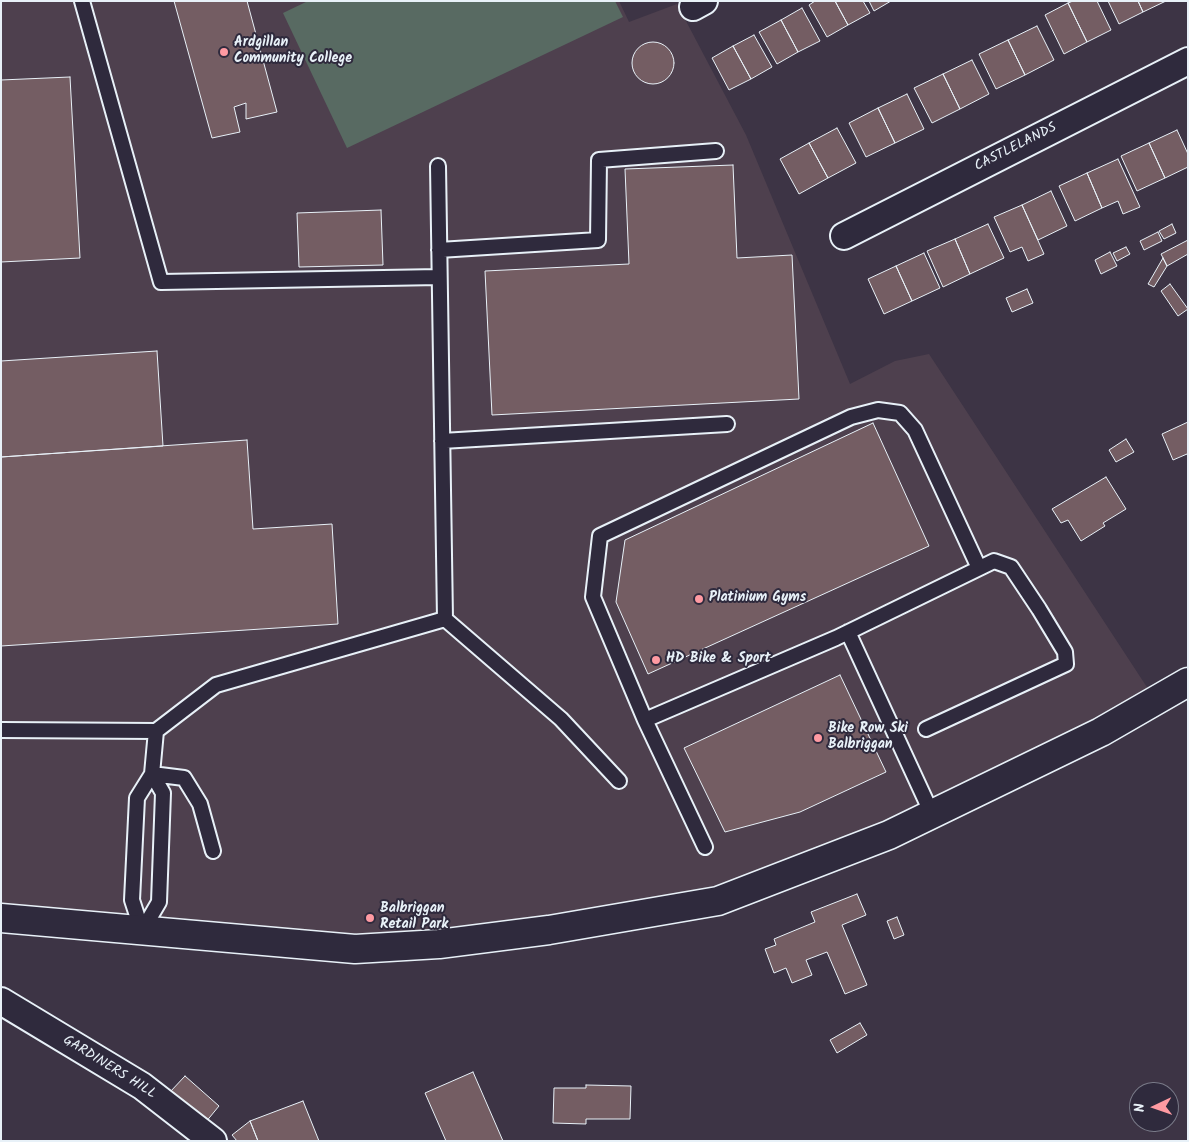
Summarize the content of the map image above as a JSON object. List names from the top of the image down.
{
  "streets": {
    "street": ["CASTLELANDS", "GARDINERS HILL"]
  },
  "places": [
    "Ardgillan Community College",
    "Platinium Gyms",
    "HD Bike & Sport",
    "Bike Row Ski Balbriggan",
    "Balbriggan Retail Park"
  ],
  "north": "left"
}
